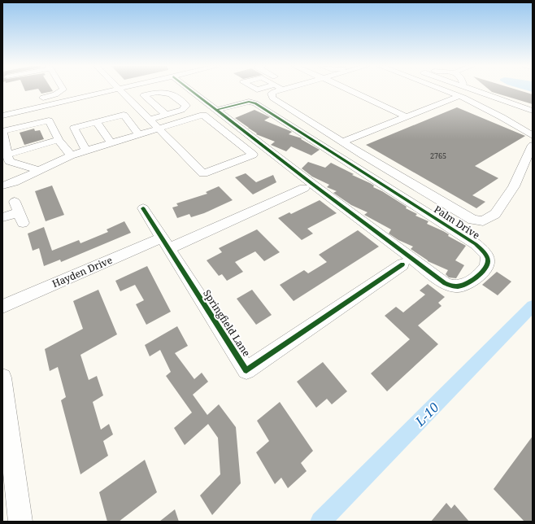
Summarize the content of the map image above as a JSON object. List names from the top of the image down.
{
  "streets": {
    "street": ["Palm Drive", "Hayden Drive", "Springfield Lane"]
  },
  "crossings": [
    ["Hayden Drive", "Springfield Lane"]
  ],
  "water": ["L-10"],
  "house_numbers": ["2765"]
}
